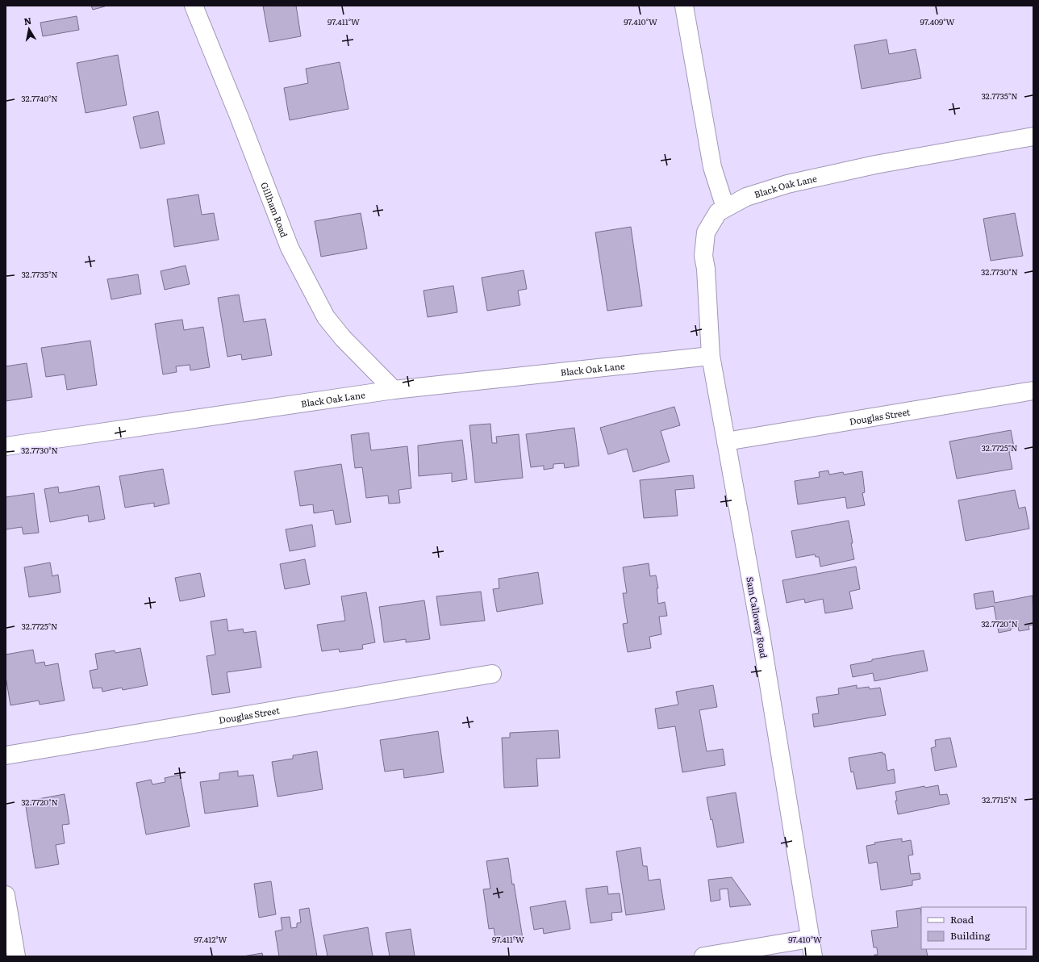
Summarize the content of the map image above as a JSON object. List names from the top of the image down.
{
  "streets": {
    "street": [
      "Black Oak Lane",
      "Gillham Road",
      "Douglas Street",
      "Sam Calloway Road"
    ]
  },
  "crossings": [
    ["Black Oak Lane", "Gillham Road"],
    ["Black Oak Lane", "Sam Calloway Road"],
    ["Douglas Street", "Sam Calloway Road"]
  ],
  "legend": ["Road", "Building"],
  "north": "top",
  "coordinates": [
    "97.409°W",
    "97.411°W",
    "97.410°W",
    "32.7735°N",
    "32.7740°N",
    "32.7730°N",
    "32.7725°N",
    "32.7720°N",
    "32.7715°N",
    "97.412°W"
  ]
}
